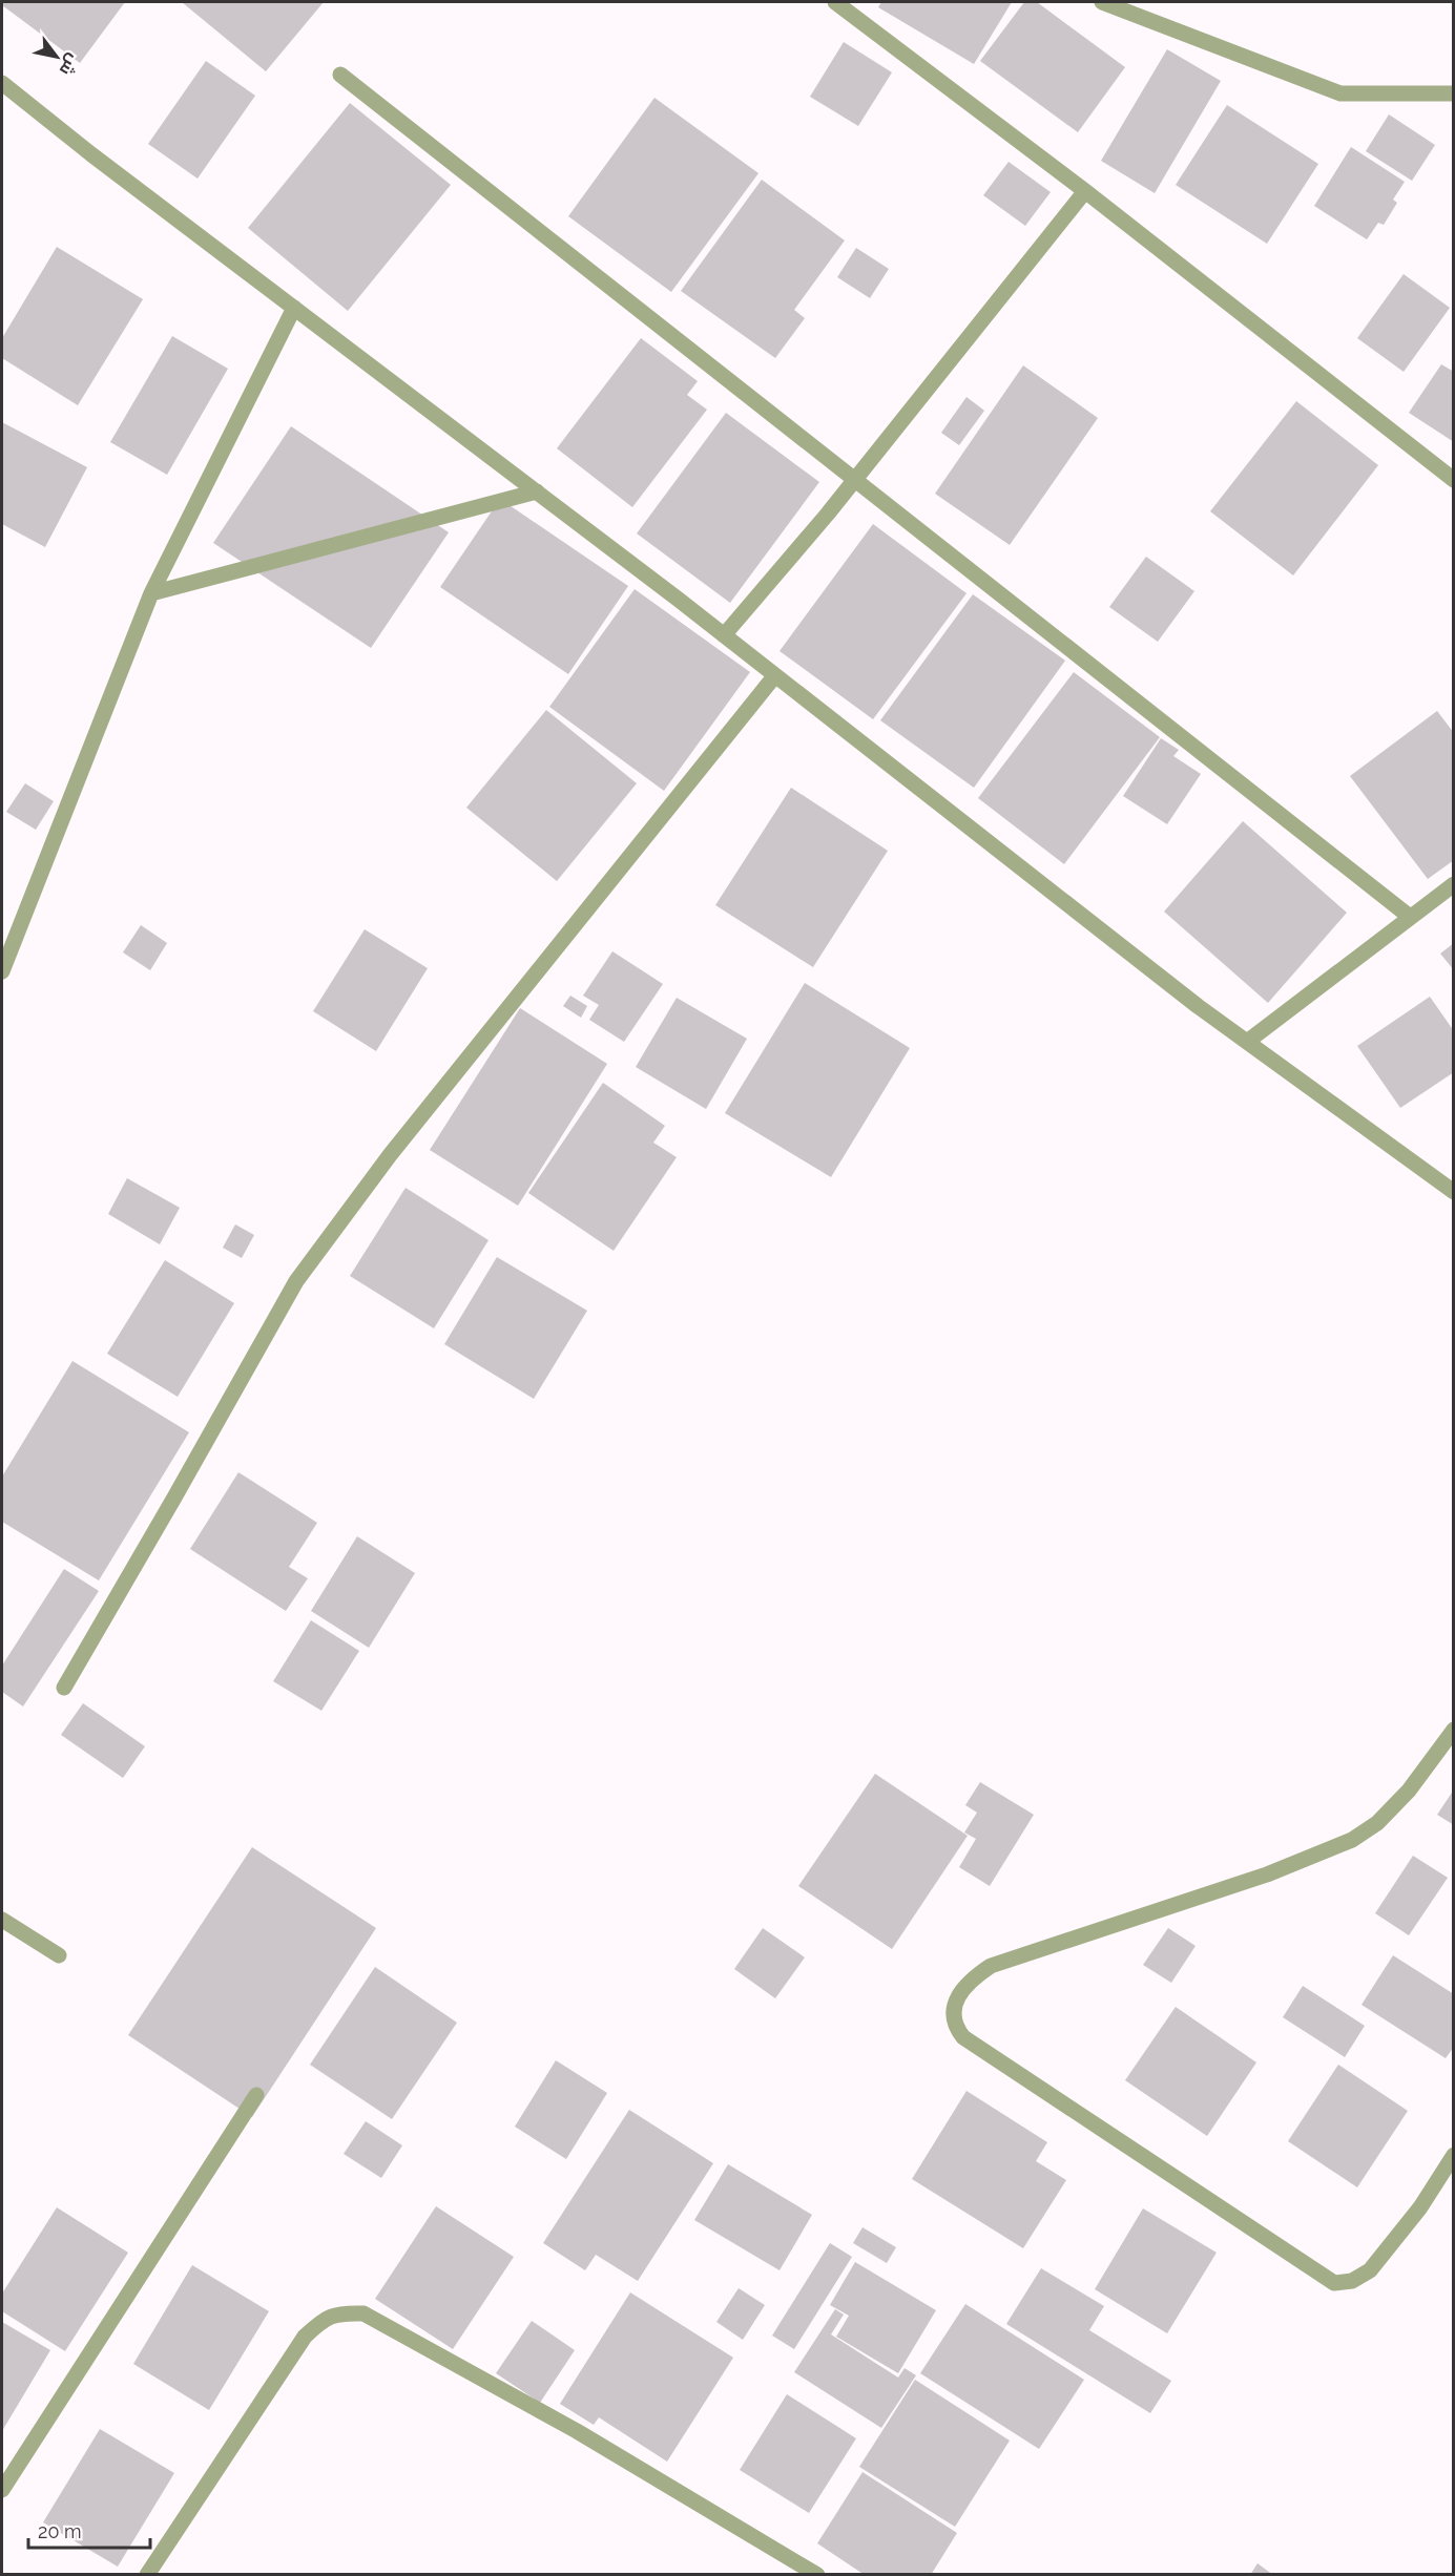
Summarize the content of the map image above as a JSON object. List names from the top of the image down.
{
  "scale_bar": "20 m",
  "north": "bottom right"
}
